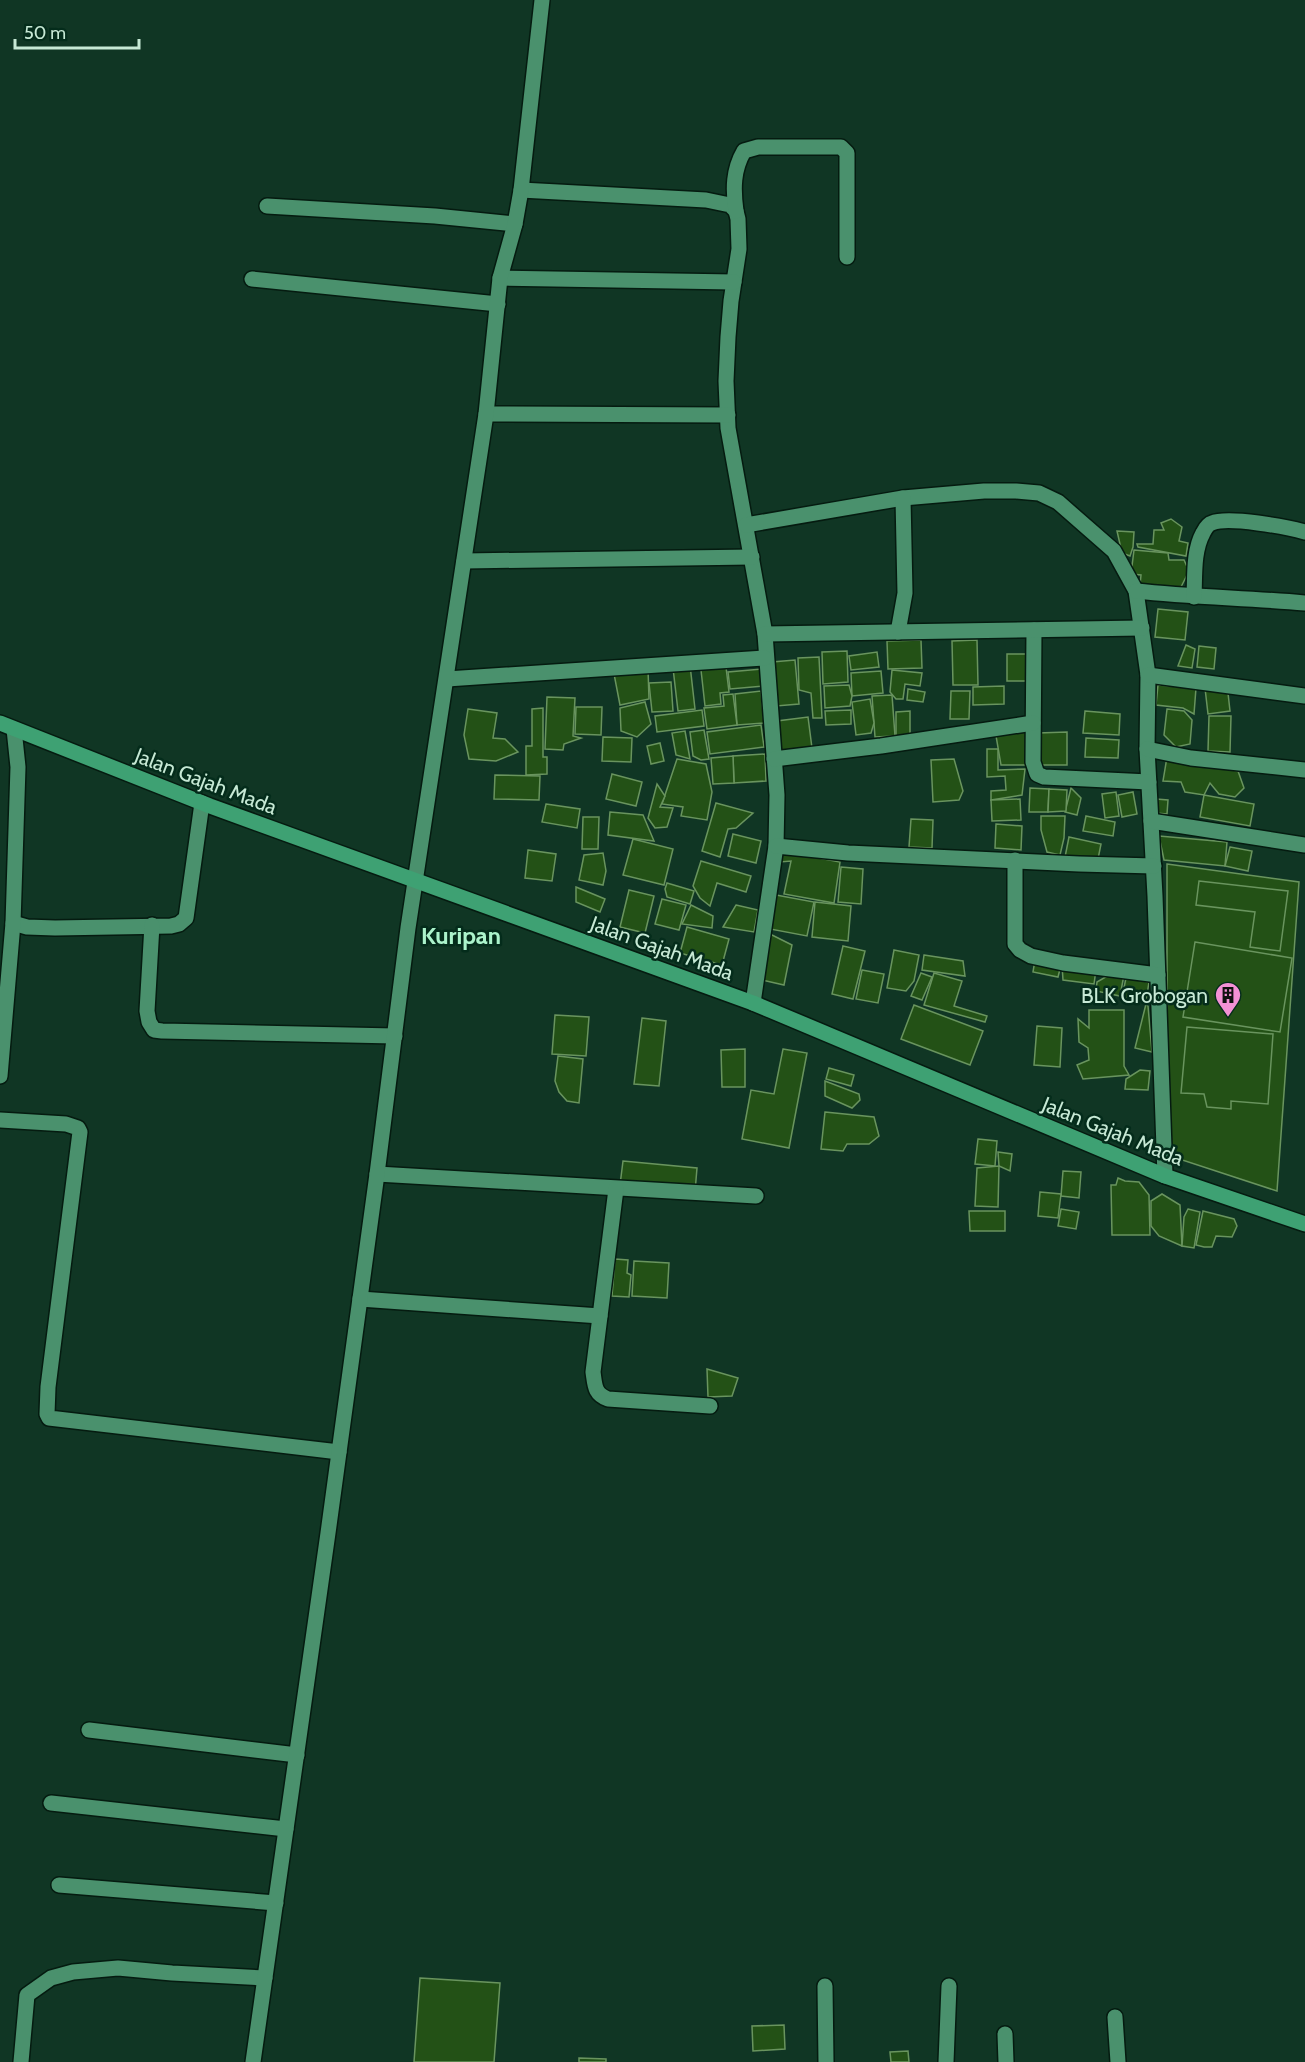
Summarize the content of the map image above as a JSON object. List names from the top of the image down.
{
  "streets": {
    "main road": ["Jalan Gajah Mada"]
  },
  "districts": ["Kuripan"],
  "places": {
    "building": ["BLK Grobogan"]
  },
  "scale_bar": "50 m"
}
